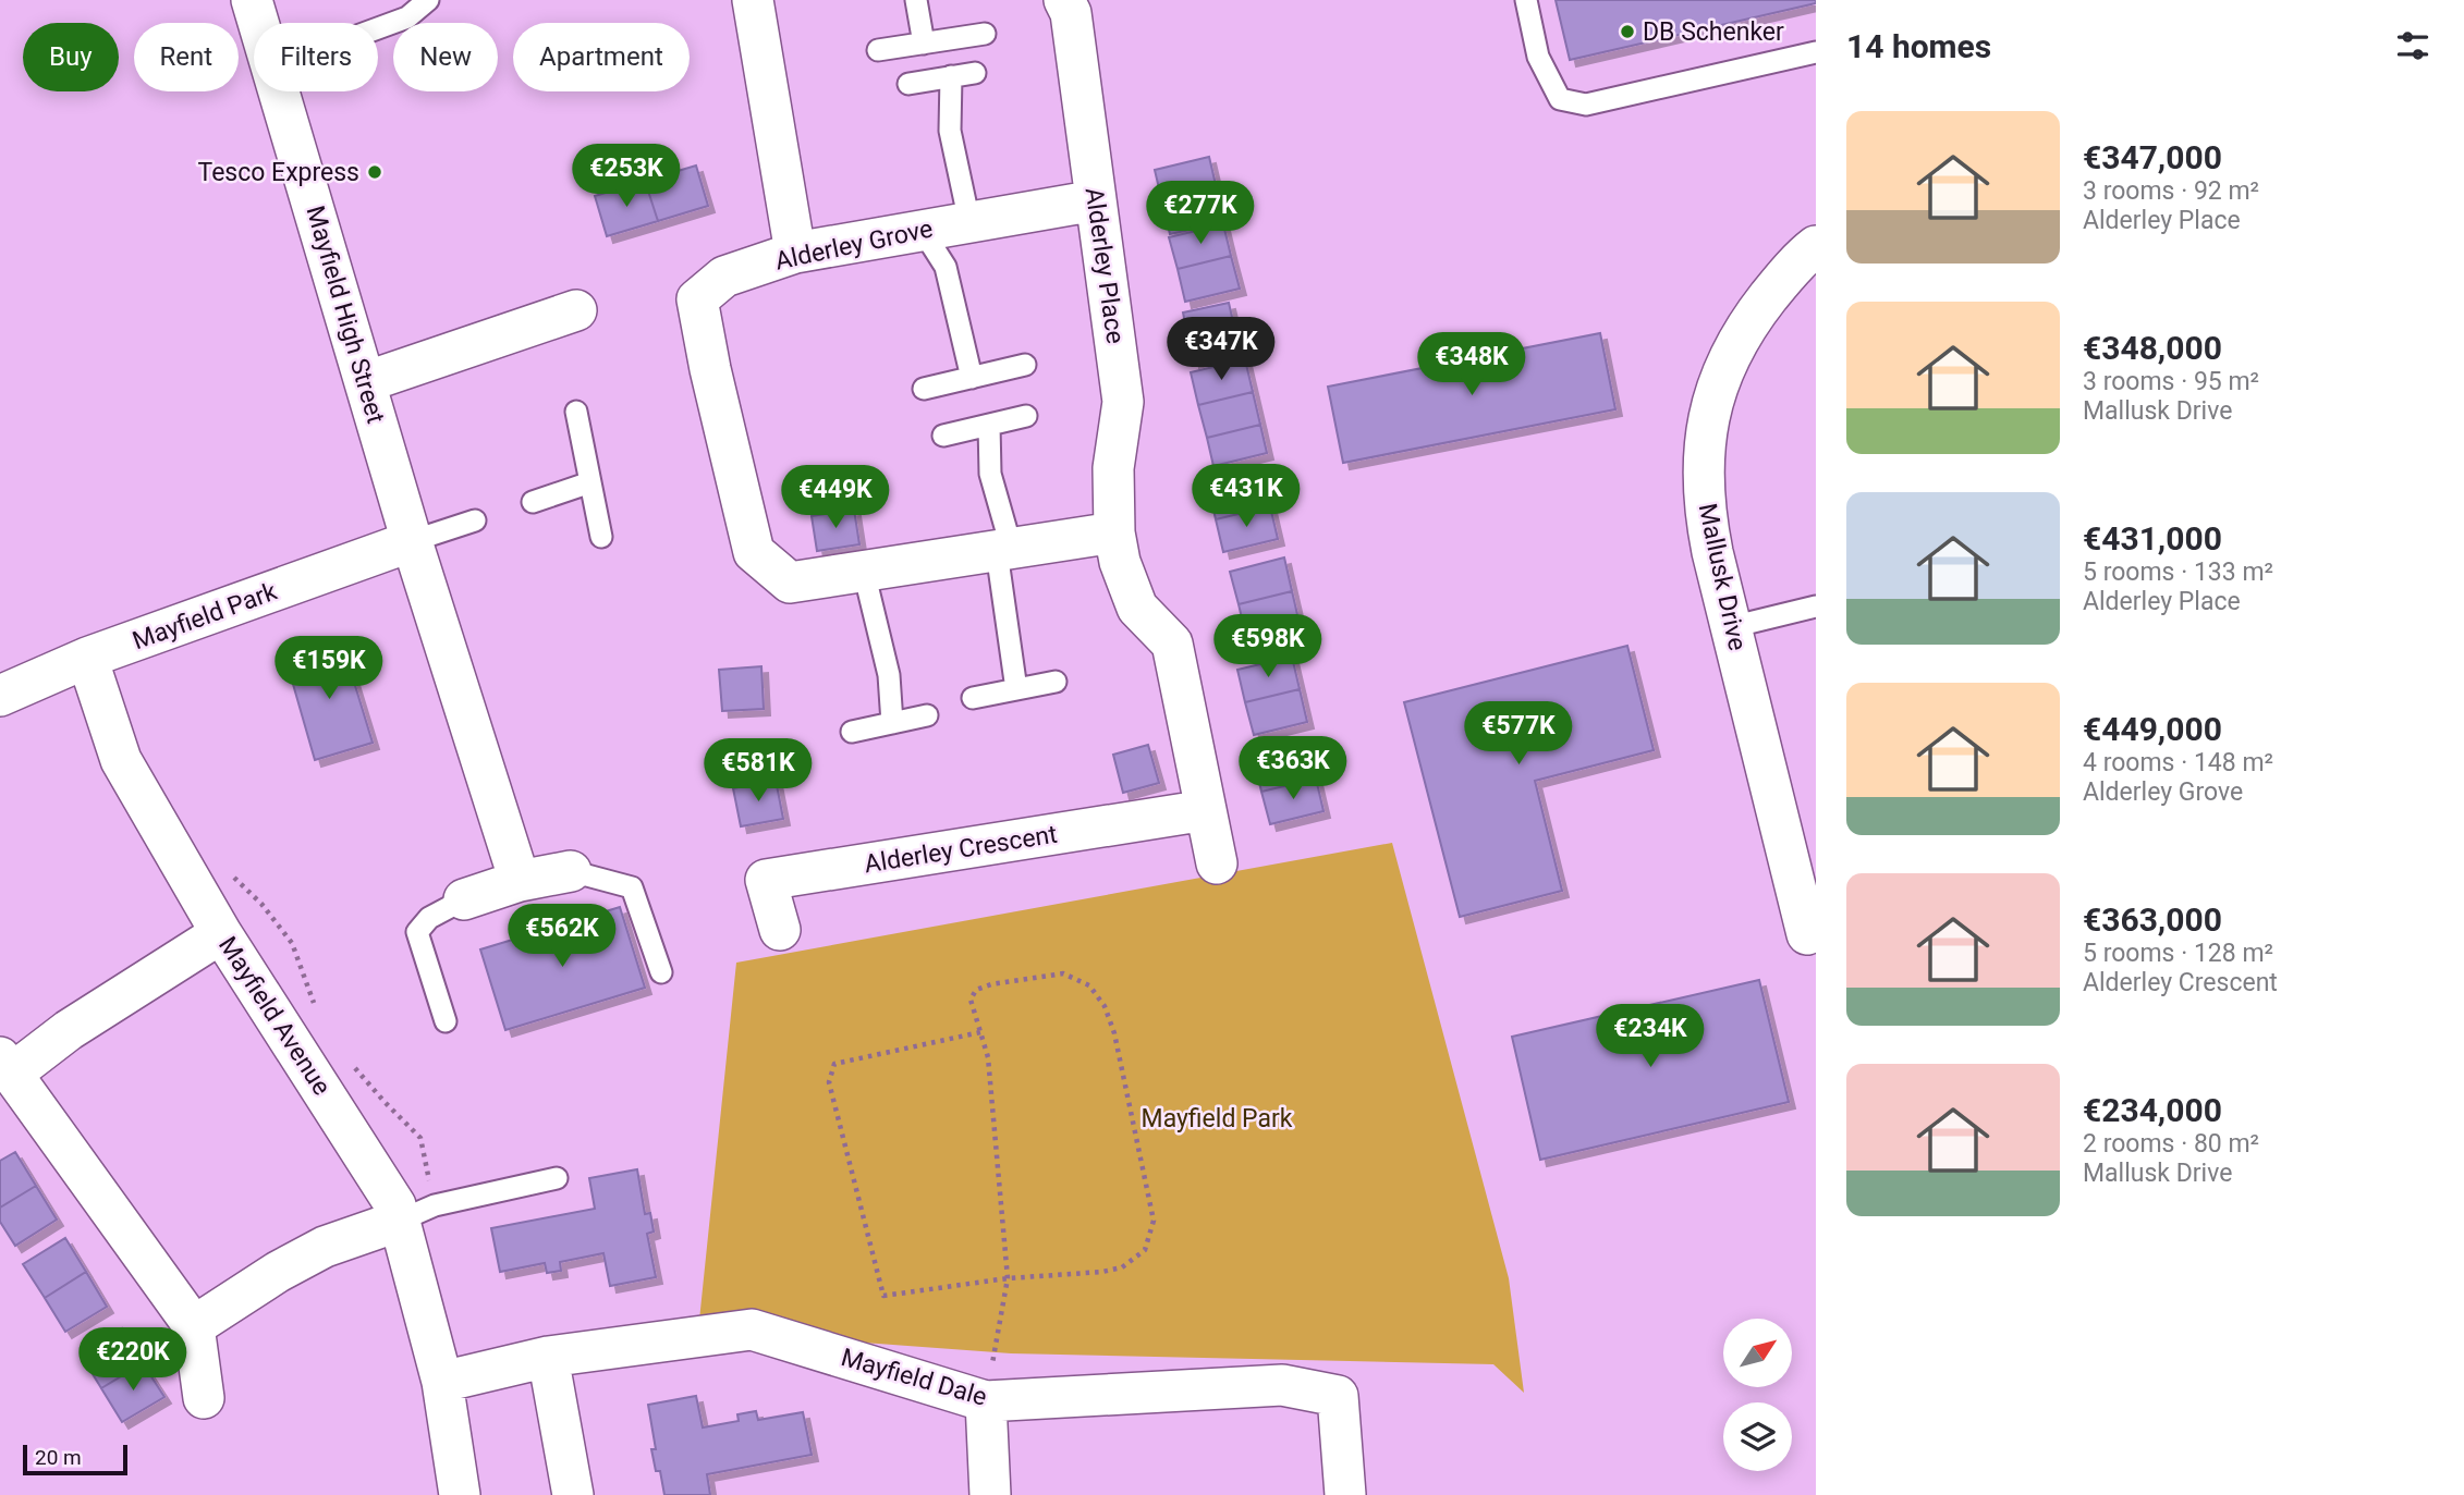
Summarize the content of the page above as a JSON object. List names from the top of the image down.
{
  "streets": {
    "street": [
      "Alderley Grove",
      "Alderley Place",
      "Mayfield High Street",
      "Mallusk Drive",
      "Mayfield Park",
      "Alderley Crescent",
      "Mayfield Avenue",
      "Mayfield Dale"
    ]
  },
  "crossings": [
    ["Alderley Grove", "Alderley Place"],
    ["Alderley Place", "Alderley Crescent"],
    ["Mayfield High Street", "Mayfield Park"],
    ["Mayfield Park", "Mayfield Avenue"],
    ["Mayfield Avenue", "Mayfield Dale"]
  ],
  "parks": ["Mayfield Park"],
  "places": ["DB Schenker", "Tesco Express"],
  "scale_bar": "20 m",
  "north": "top right",
  "page": {
    "heading": "14 homes",
    "chip": [
      "Buy",
      "Rent",
      "Filters",
      "New",
      "Apartment"
    ],
    "list": [
      {
        "name": "€347,000",
        "note": "3 rooms · 92 m² · Alderley Place"
      },
      {
        "name": "€348,000",
        "note": "3 rooms · 95 m² · Mallusk Drive"
      },
      {
        "name": "€431,000",
        "note": "5 rooms · 133 m² · Alderley Place"
      },
      {
        "name": "€449,000",
        "note": "4 rooms · 148 m² · Alderley Grove"
      },
      {
        "name": "€363,000",
        "note": "5 rooms · 128 m² · Alderley Crescent"
      },
      {
        "name": "€234,000",
        "note": "2 rooms · 80 m² · Mallusk Drive"
      }
    ],
    "price": [
      "€253K",
      "€277K",
      "€347K",
      "€348K",
      "€431K",
      "€449K",
      "€598K",
      "€159K",
      "€577K",
      "€363K",
      "€581K",
      "€562K",
      "€234K",
      "€220K"
    ],
    "scale": "20 m"
  }
}
